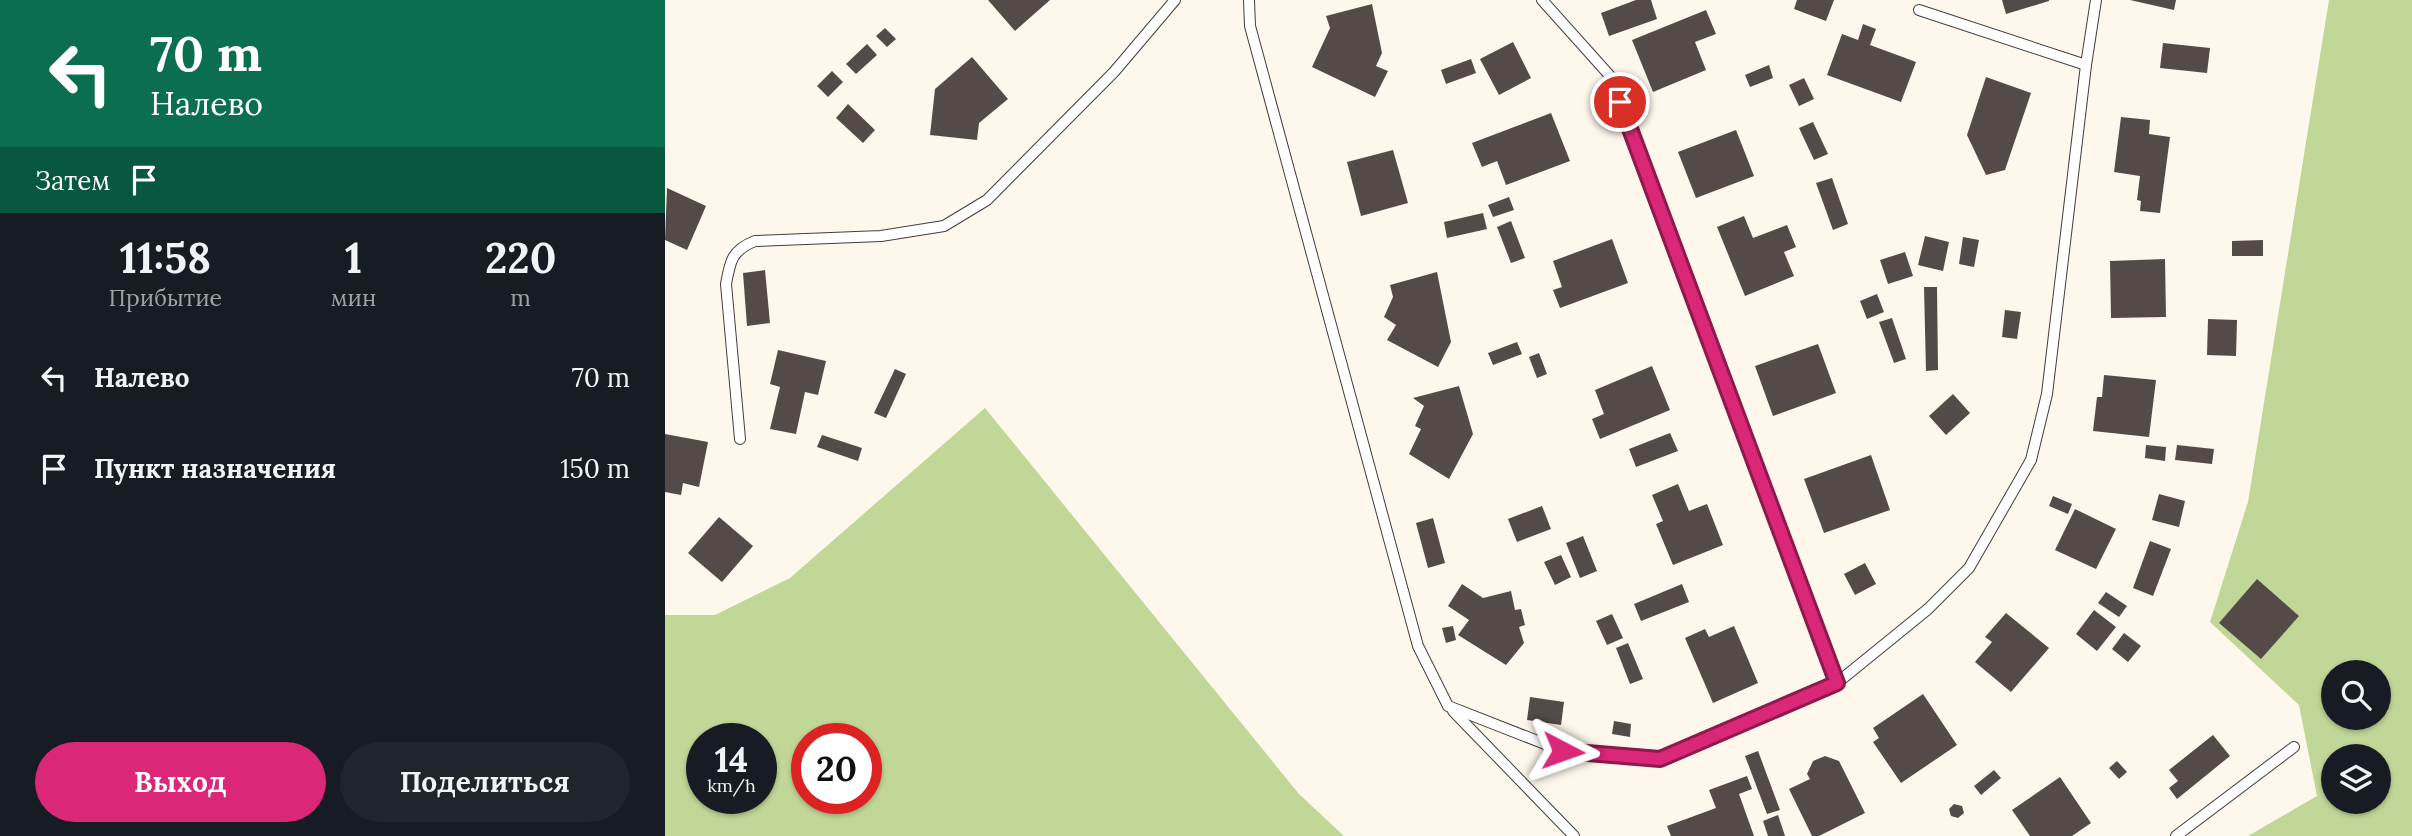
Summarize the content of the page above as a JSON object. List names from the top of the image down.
{
  "page": {
    "turn": ["70 m", "Налево"],
    "then": "Затем",
    "eta": [
      "11:58",
      "Прибытие",
      "1",
      "мин",
      "220",
      "m"
    ],
    "list": [
      {
        "name": "Налево",
        "value": "70 m"
      },
      {
        "name": "Пункт назначения",
        "value": "150 m"
      }
    ],
    "speed": "14 km/h",
    "limit": "20",
    "buttons": ["Выход", "Поделиться"]
  }
}
